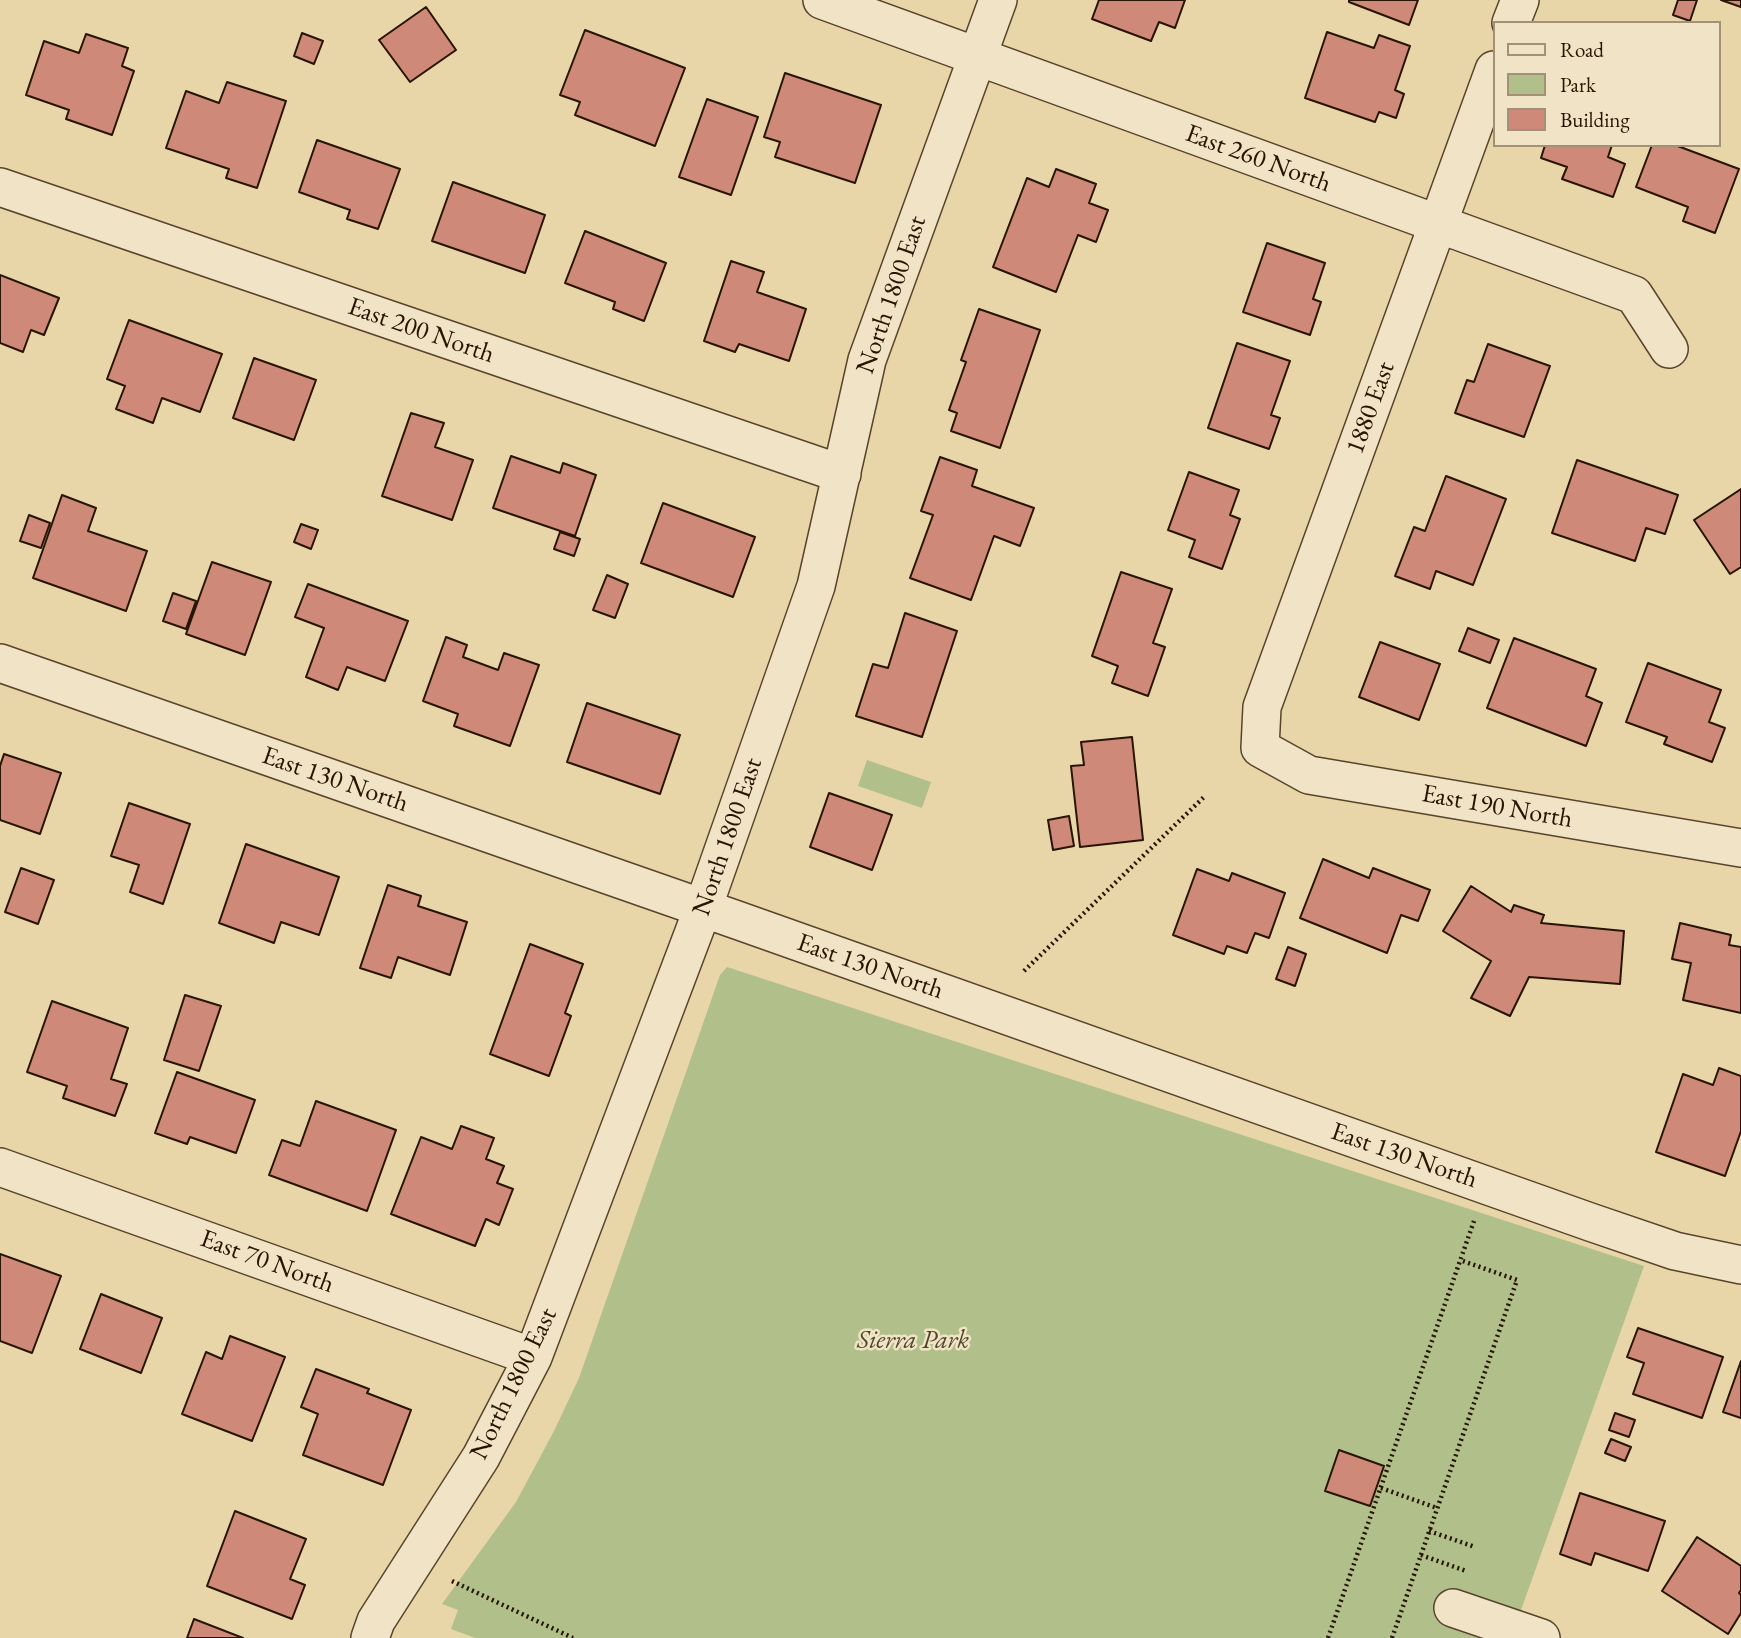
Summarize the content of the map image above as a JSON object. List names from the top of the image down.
{
  "streets": {
    "street": [
      "East 260 North",
      "North 1800 East",
      "East 200 North",
      "1880 East",
      "East 130 North",
      "East 190 North",
      "East 70 North"
    ]
  },
  "crossings": [
    ["East 260 North", "North 1800 East"],
    ["East 260 North", "1880 East"],
    ["North 1800 East", "East 200 North"],
    ["North 1800 East", "East 130 North"],
    ["North 1800 East", "East 70 North"],
    ["1880 East", "East 190 North"]
  ],
  "parks": ["Sierra Park"],
  "legend": ["Road", "Park", "Building"]
}
